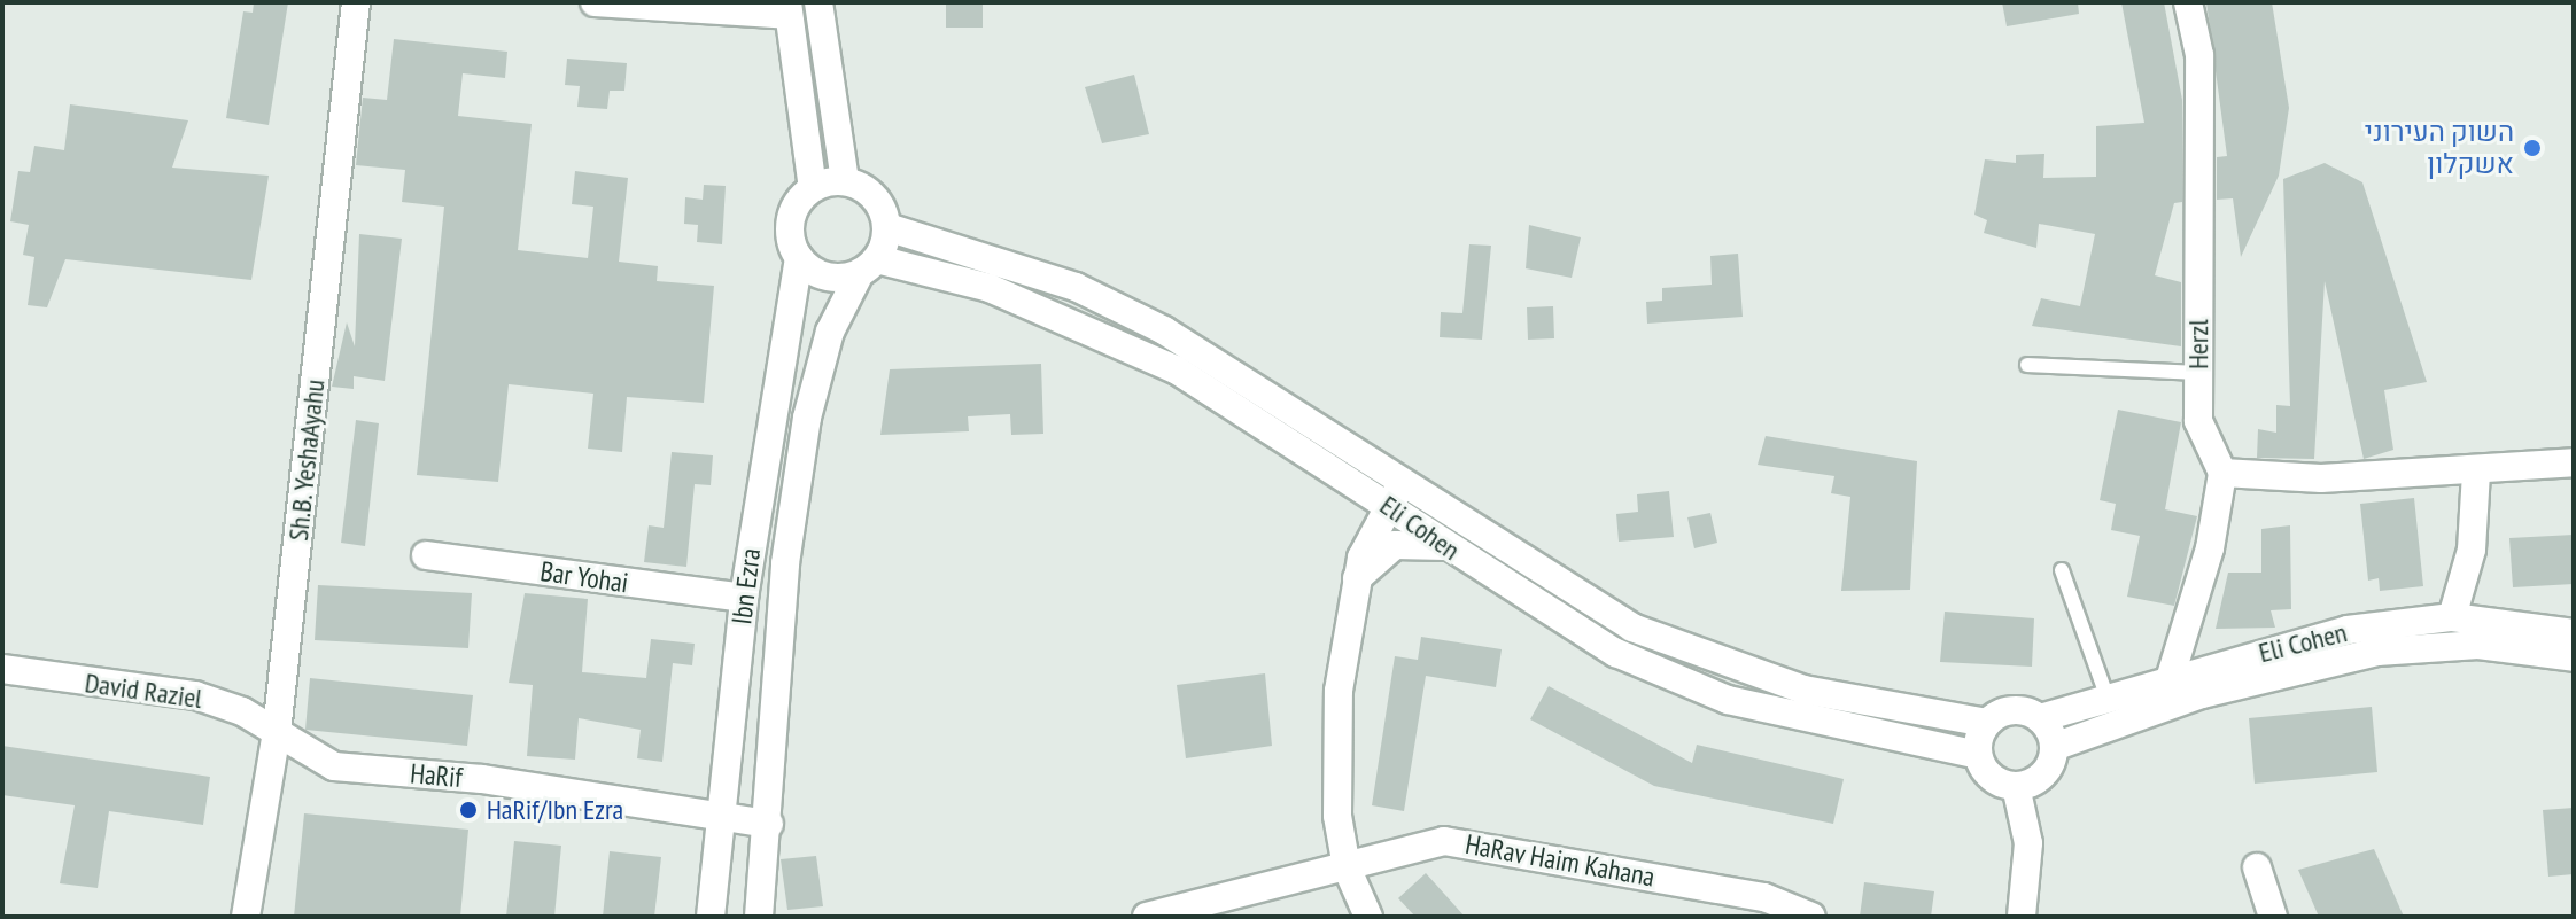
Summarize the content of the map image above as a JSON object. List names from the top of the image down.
{
  "streets": {
    "street": [
      "Herzl",
      "Sh.B. YeshaAyahu",
      "Eli Cohen",
      "Bar Yohai",
      "Ibn Ezra",
      "David Raziel",
      "HaRif",
      "HaRav Haim Kahana"
    ]
  },
  "crossings": [
    ["Sh.B. YeshaAyahu", "David Raziel"],
    ["Sh.B. YeshaAyahu", "HaRif"],
    ["Eli Cohen", "Ibn Ezra"],
    ["Bar Yohai", "Ibn Ezra"],
    ["Ibn Ezra", "HaRif"],
    ["David Raziel", "HaRif"]
  ],
  "places": ["השוק העירוני אשקלון", "HaRif/Ibn Ezra"]
}
